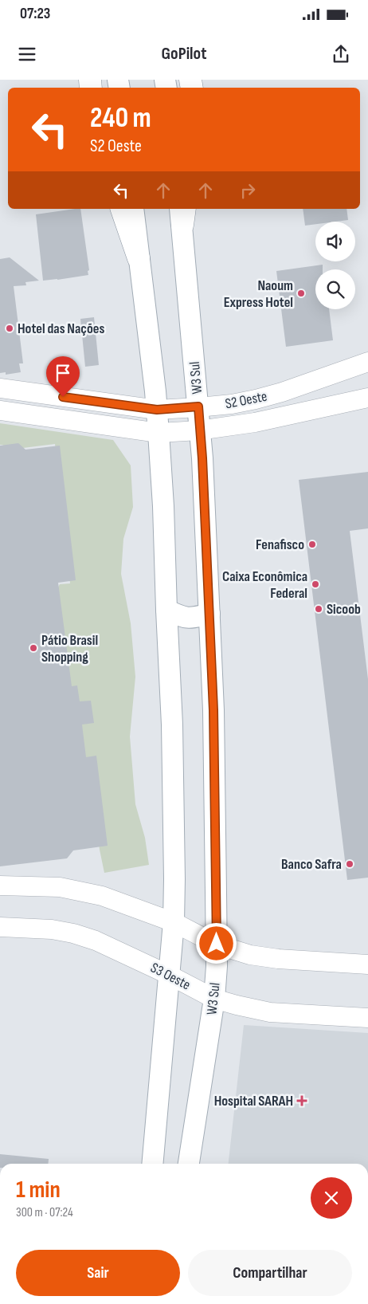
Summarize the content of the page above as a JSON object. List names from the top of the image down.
{
  "streets": {
    "main road": ["W3 Sul", "S2 Oeste", "S3 Oeste"]
  },
  "crossings": [
    ["W3 Sul", "S2 Oeste"],
    ["W3 Sul", "S3 Oeste"]
  ],
  "places": {
    "other": [
      "Naoum Express Hotel",
      "Hotel das Nações",
      "Fenafisco",
      "Caixa Econômica Federal",
      "Sicoob",
      "Pátio Brasil Shopping",
      "Banco Safra"
    ],
    "health": ["Hospital SARAH"]
  },
  "page": {
    "status": "07:23",
    "header": "GoPilot",
    "turn": ["240 m", "S2 Oeste"],
    "heading": ["1 min", "300 m · 07:24"],
    "buttons": ["Sair", "Compartilhar"]
  }
}
